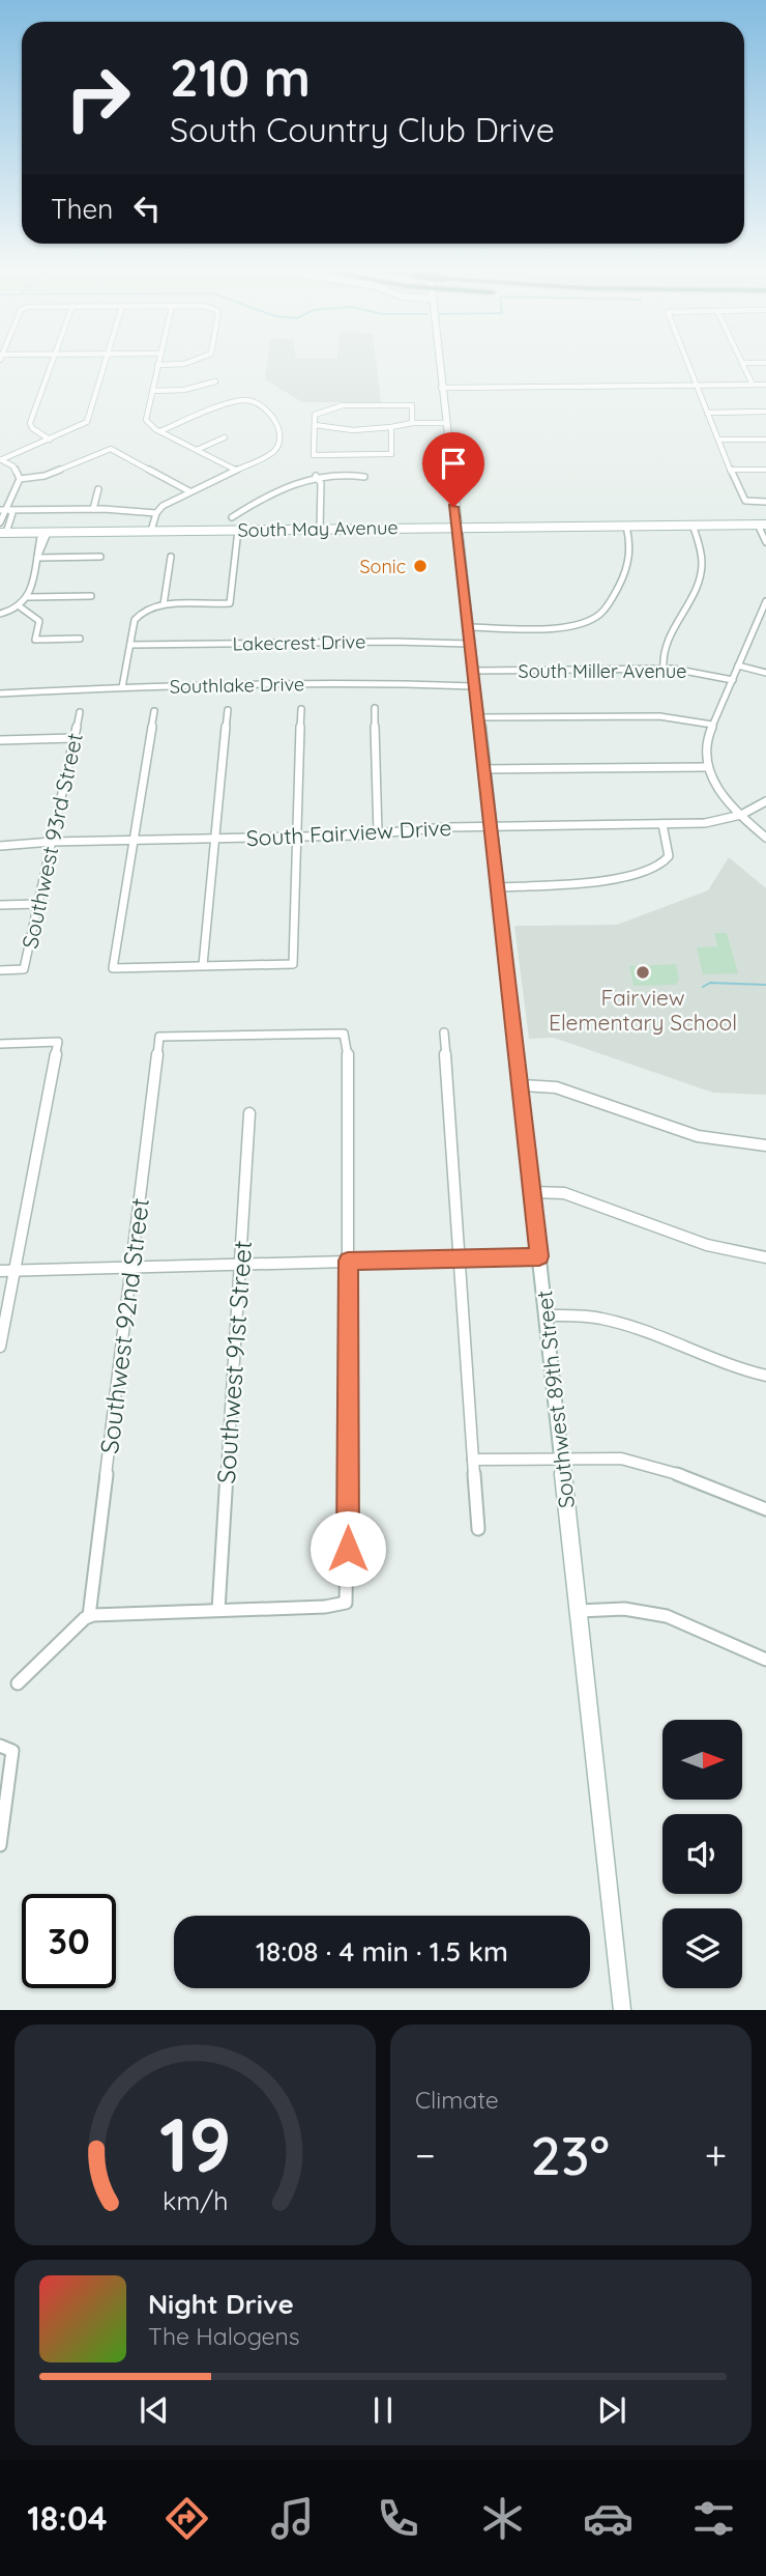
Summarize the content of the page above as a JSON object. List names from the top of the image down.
{
  "streets": {
    "main road": ["South May Avenue", "Southwest 89th Street"],
    "street": [
      "Lakecrest Drive",
      "South Miller Avenue",
      "Southlake Drive",
      "South Fairview Drive",
      "Southwest 93rd Street",
      "Southwest 92nd Street",
      "Southwest 91st Street"
    ]
  },
  "crossings": [
    ["South May Avenue", "Southwest 89th Street"],
    ["Lakecrest Drive", "Southwest 89th Street"],
    ["South Miller Avenue", "Southwest 89th Street"],
    ["Southlake Drive", "Southwest 89th Street"],
    ["South Fairview Drive", "Southwest 93rd Street"],
    ["South Fairview Drive", "Southwest 89th Street"]
  ],
  "places": ["Sonic", "Fairview Elementary School"],
  "north": "right",
  "page": {
    "turn": ["210 m", "South Country Club Drive"],
    "then": "Then",
    "limit": "30",
    "trip": "18:08 · 4 min · 1.5 km",
    "tile": "Climate",
    "heat": ["−", "23°", "+"],
    "song": ["Night Drive", "The Halogens"],
    "tabs": "18:04",
    "gauge": ["19", "km/h"]
  }
}
